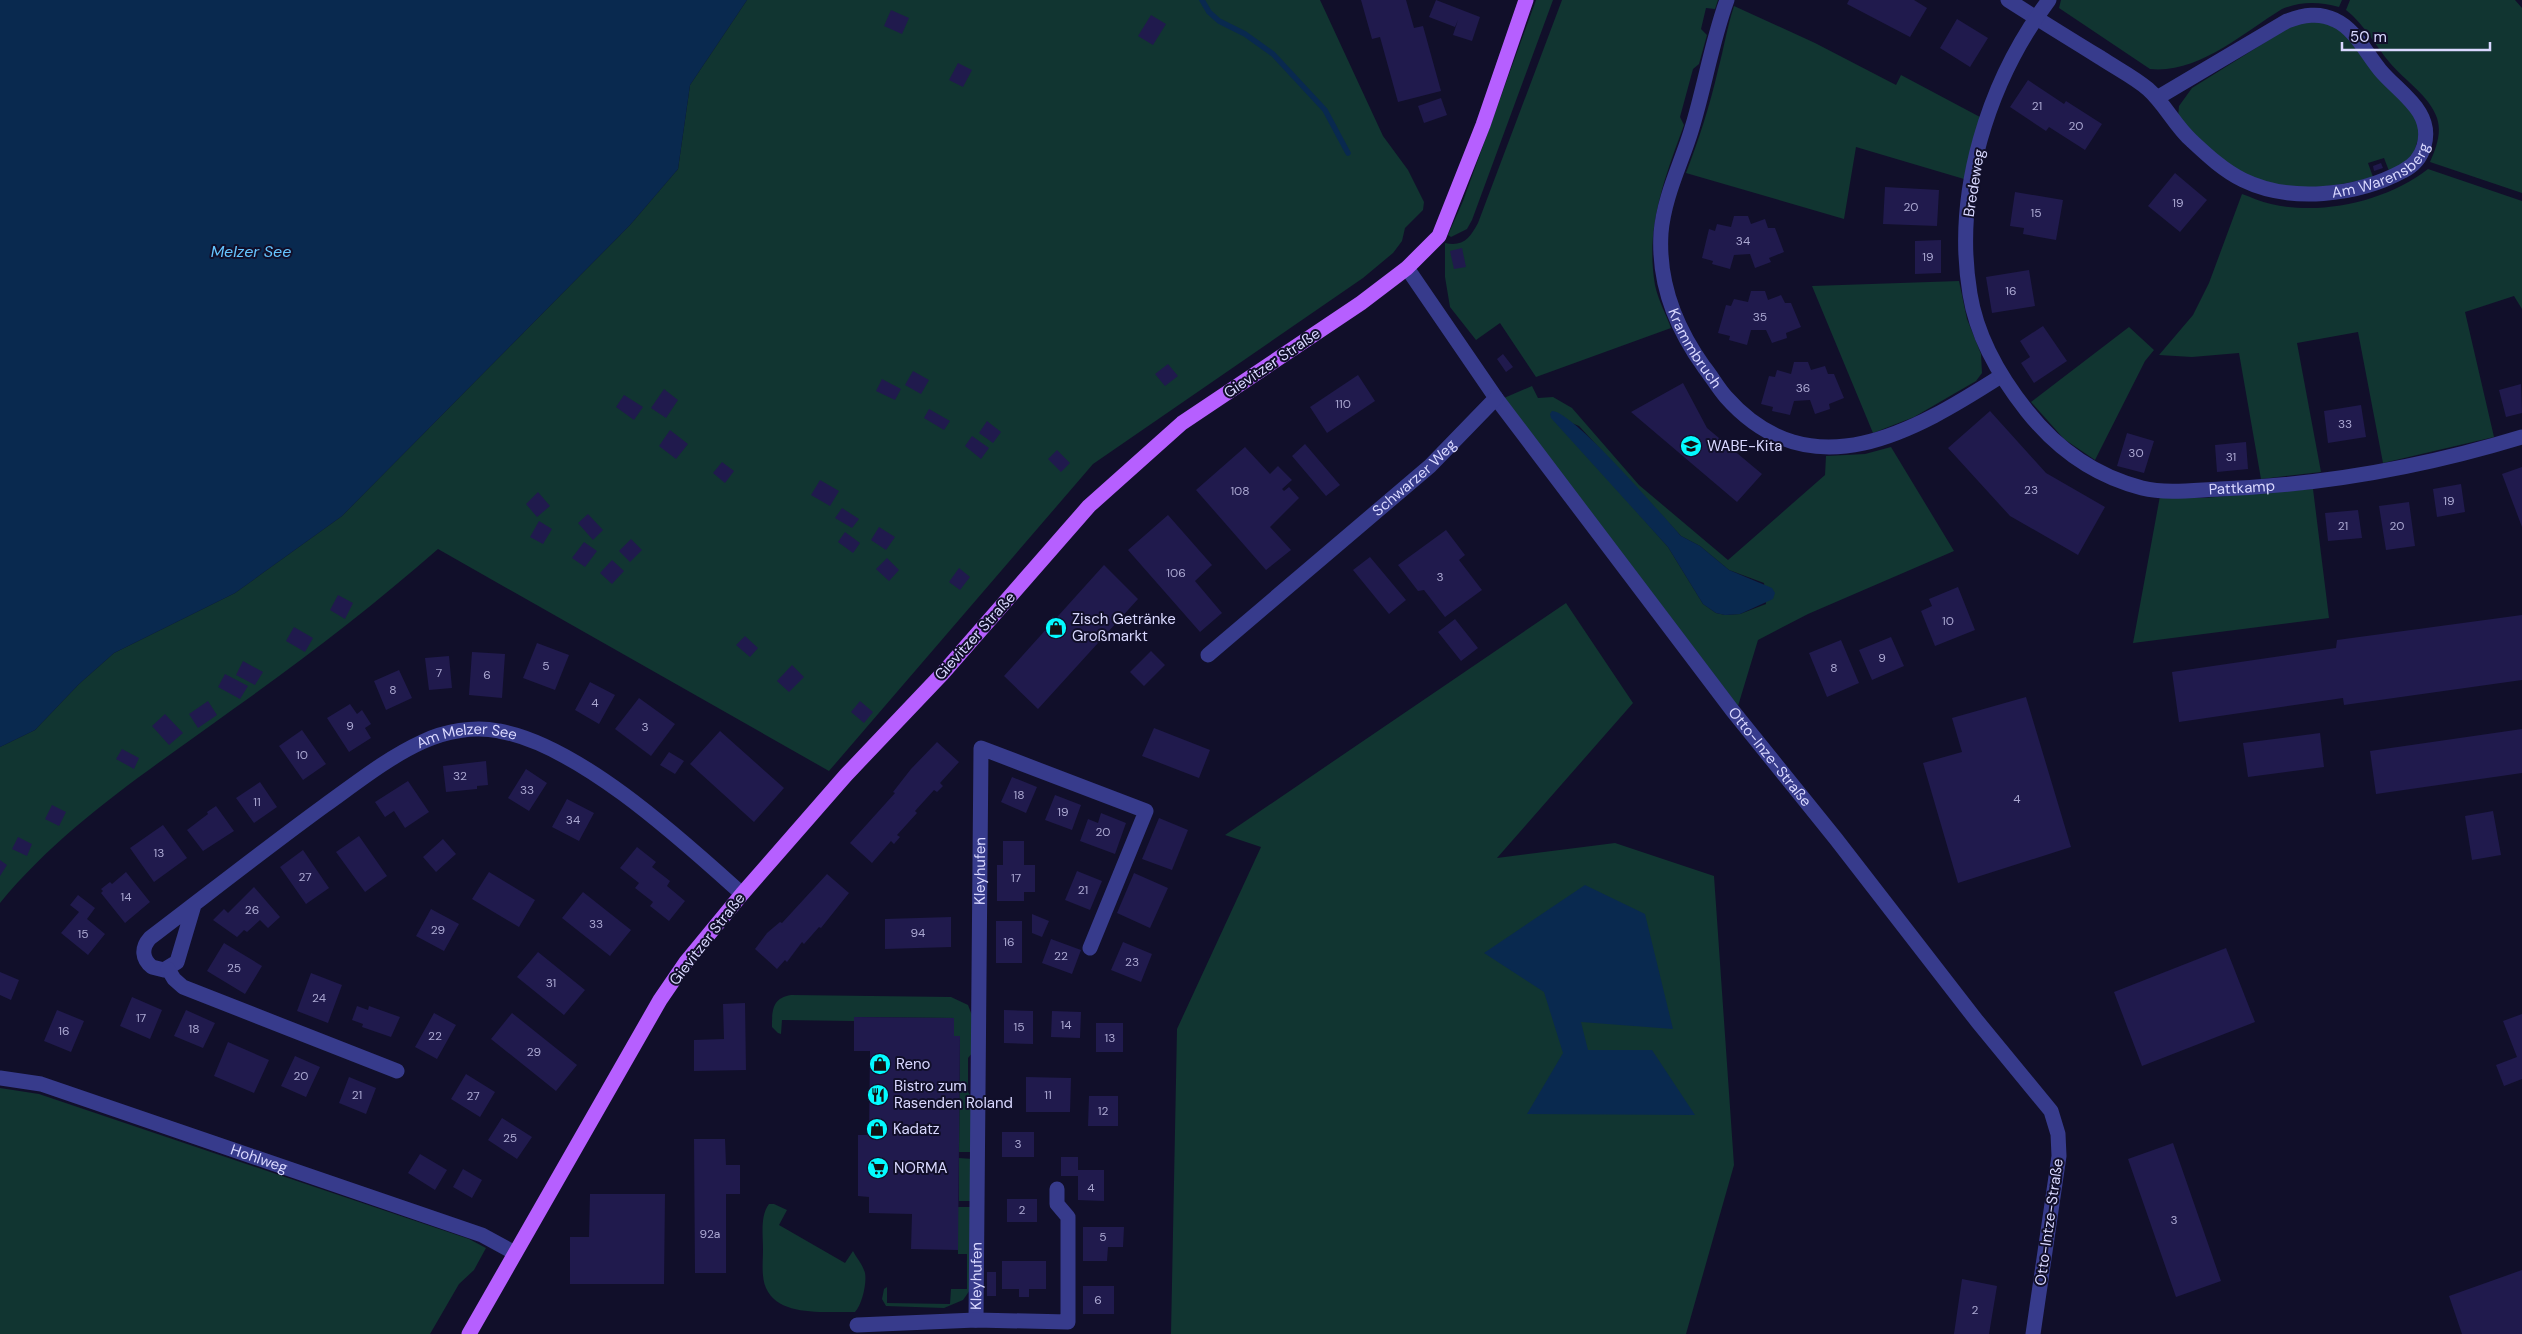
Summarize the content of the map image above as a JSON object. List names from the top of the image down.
{
  "streets": {
    "main road": ["Gievitzer Straße"],
    "street": [
      "Am Warensberg",
      "Bredeweg",
      "Krammbruch",
      "Schwarzer Weg",
      "Pattkamp",
      "Am Melzer See",
      "Otto-Inze-Straße",
      "Kleyhufen",
      "Hohlweg",
      "Otto-Intze-Straße"
    ]
  },
  "crossings": [
    ["Am Warensberg", "Bredeweg"],
    ["Bredeweg", "Krammbruch"],
    ["Bredeweg", "Pattkamp"],
    ["Krammbruch", "Pattkamp"],
    ["Gievitzer Straße", "Am Melzer See"],
    ["Gievitzer Straße", "Hohlweg"],
    ["Schwarzer Weg", "Otto-Inze-Straße"],
    ["Otto-Inze-Straße", "Otto-Intze-Straße"]
  ],
  "water": ["Melzer See"],
  "places": {
    "school or university": ["WABE-Kita"],
    "shop": ["Zisch Getränke Großmarkt", "Reno", "Kadatz"],
    "restaurant": ["Bistro zum Rasenden Roland"],
    "supermarket": ["NORMA"]
  },
  "house_numbers": [
    "21",
    "20",
    "19",
    "20",
    "15",
    "34",
    "19",
    "16",
    "35",
    "36",
    "110",
    "33",
    "30",
    "31",
    "23",
    "108",
    "19",
    "21",
    "20",
    "106",
    "3",
    "10",
    "9",
    "5",
    "8",
    "7",
    "6",
    "8",
    "4",
    "9",
    "3",
    "10",
    "32",
    "33",
    "18",
    "4",
    "11",
    "19",
    "34",
    "20",
    "13",
    "27",
    "17",
    "21",
    "14",
    "26",
    "33",
    "29",
    "94",
    "15",
    "16",
    "22",
    "23",
    "25",
    "31",
    "24",
    "17",
    "14",
    "15",
    "18",
    "16",
    "22",
    "13",
    "29",
    "20",
    "21",
    "11",
    "27",
    "12",
    "25",
    "3",
    "4",
    "2",
    "3",
    "92a",
    "5",
    "6",
    "2"
  ],
  "scale_bar": "50 m"
}
